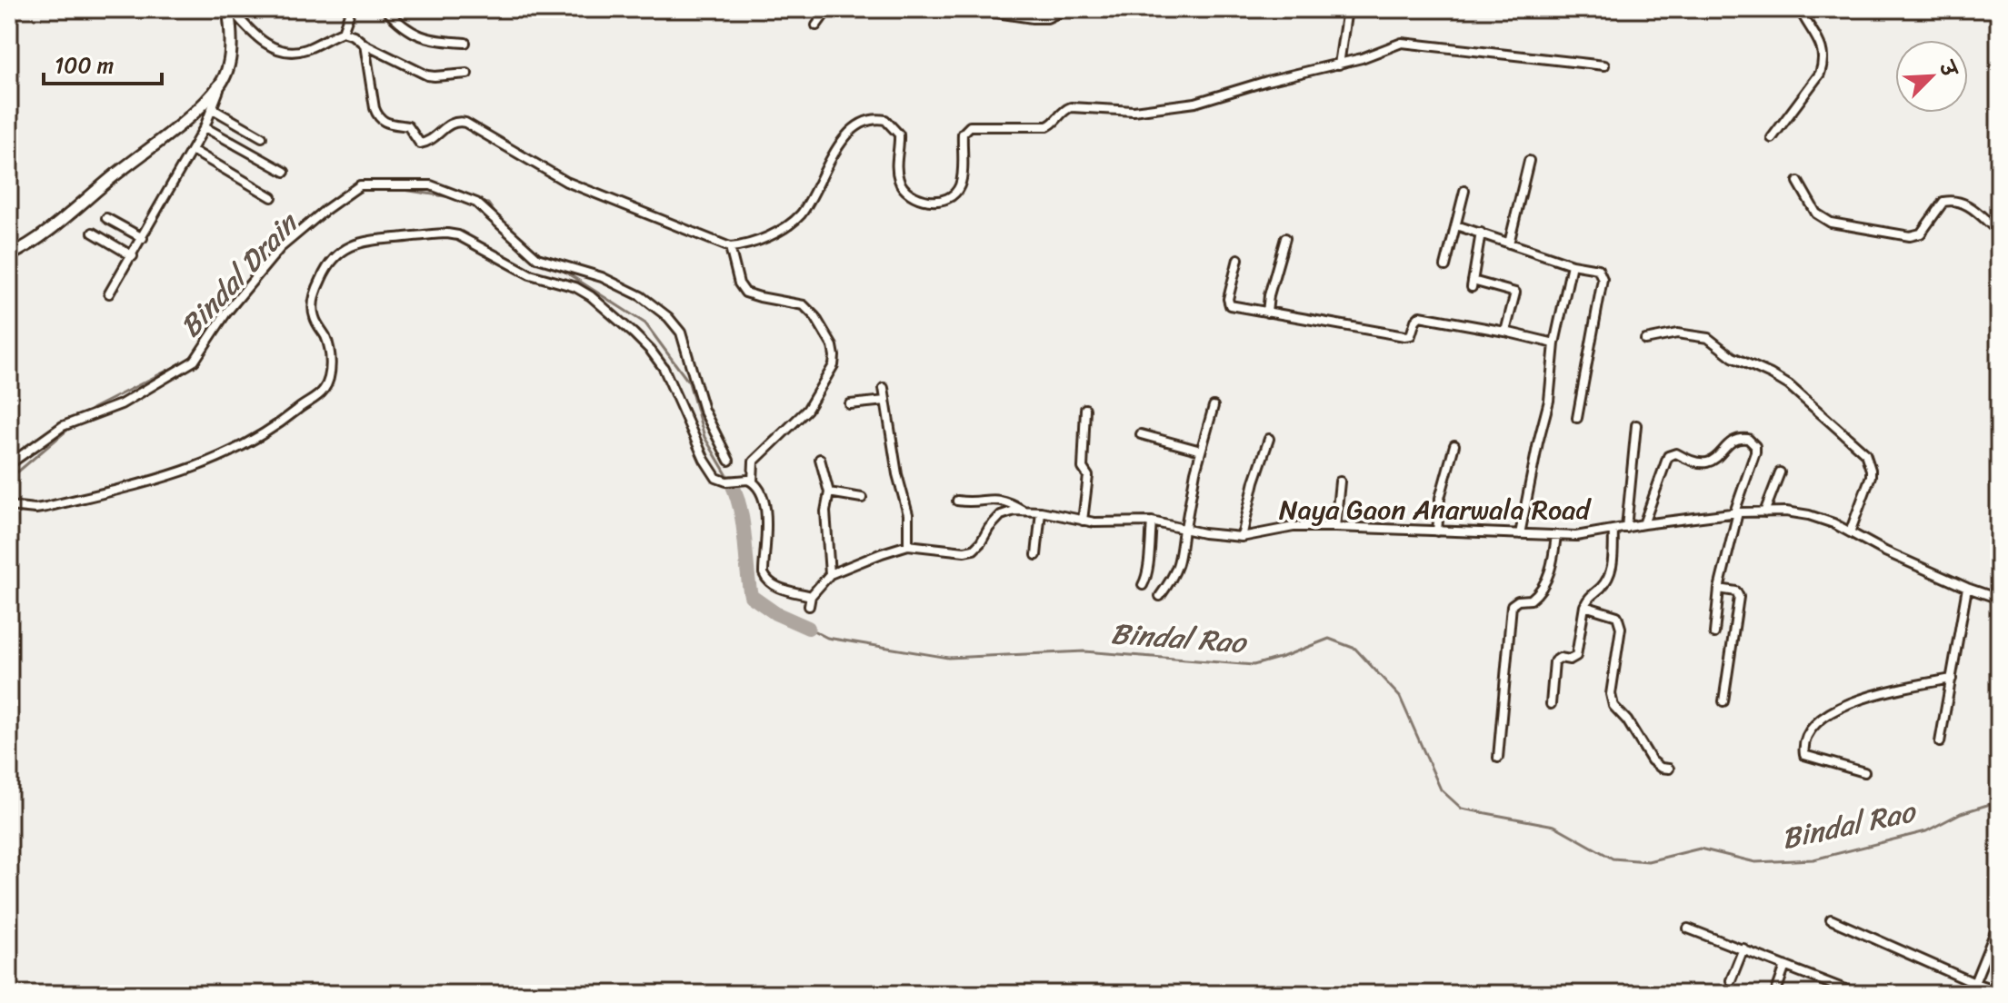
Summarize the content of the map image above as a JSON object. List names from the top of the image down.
{
  "streets": {
    "street": ["Naya Gaon Anarwala Road"]
  },
  "water": ["Bindal Drain", "Bindal Rao"],
  "scale_bar": "100 m",
  "north": "top right"
}
